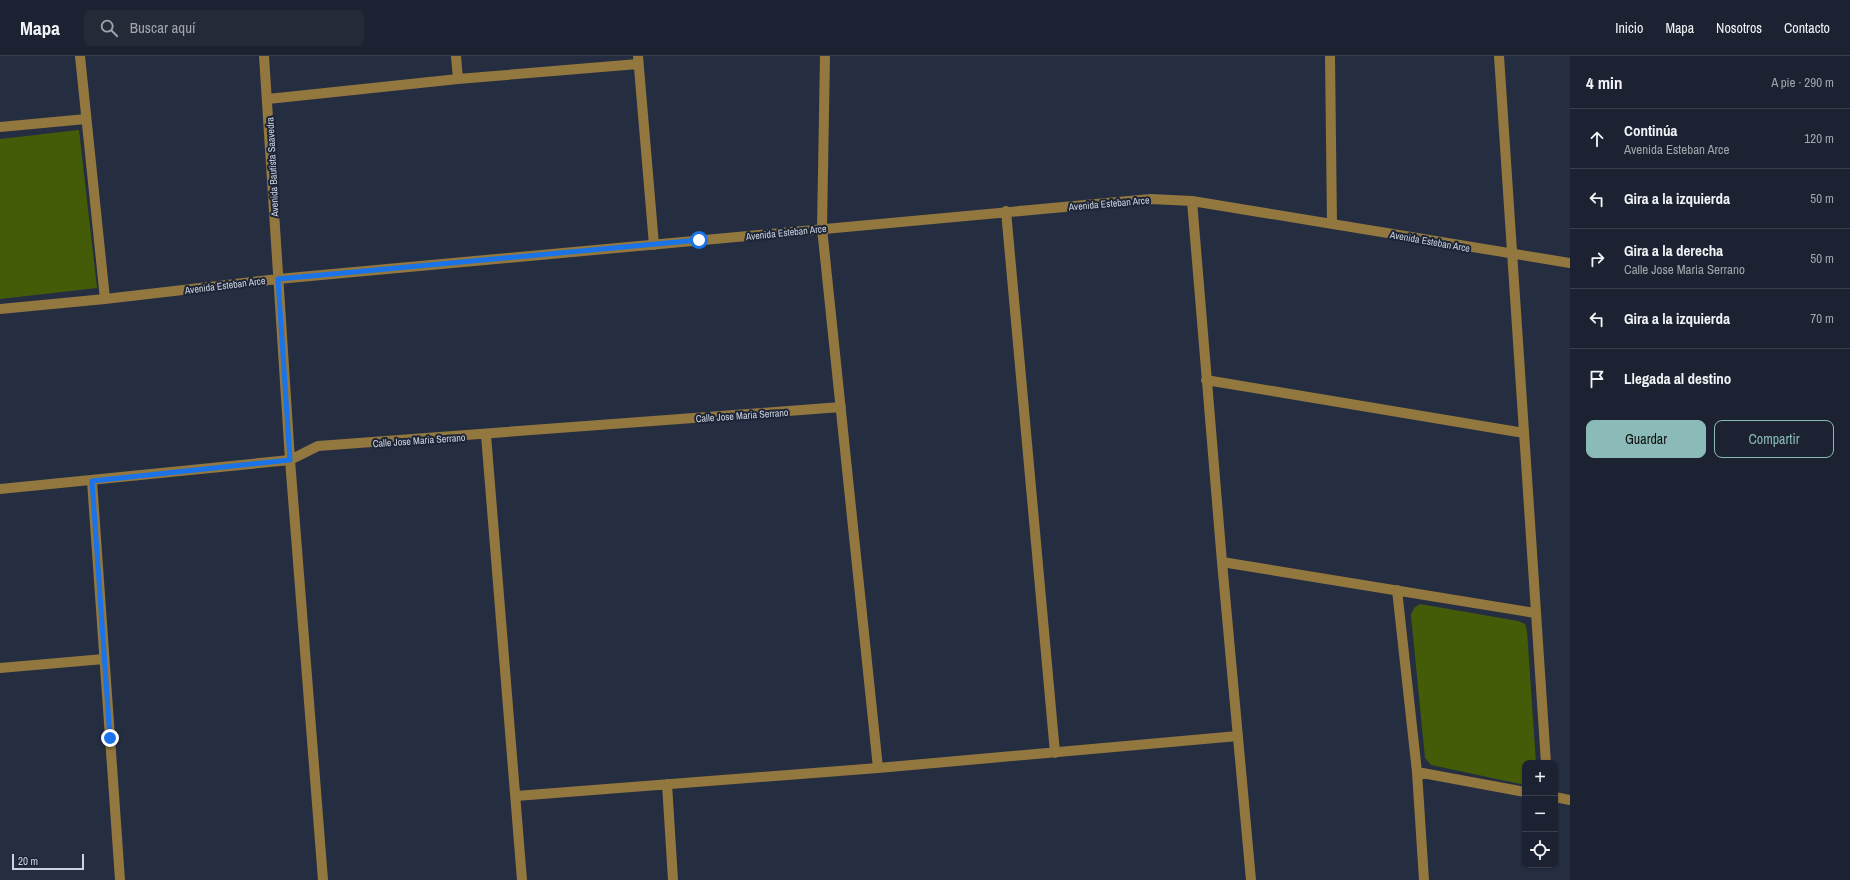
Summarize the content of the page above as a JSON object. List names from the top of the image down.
{
  "streets": {
    "street": ["Avenida Bautista Saavedra", "Avenida Esteban Arce", "Calle Jose Maria Serrano"]
  },
  "crossings": [
    ["Avenida Bautista Saavedra", "Avenida Esteban Arce"],
    ["Avenida Bautista Saavedra", "Calle Jose Maria Serrano"]
  ],
  "scale_bar": "20 m",
  "page": {
    "header": "Mapa",
    "search": "Buscar aquí",
    "nav": [
      "Inicio",
      "Mapa",
      "Nosotros",
      "Contacto"
    ],
    "heading": ["4 min", "A pie · 290 m"],
    "list": [
      ["Continúa", "Avenida Esteban Arce", "120 m"],
      ["Gira a la izquierda", "50 m"],
      ["Gira a la derecha", "Calle Jose Maria Serrano", "50 m"],
      ["Gira a la izquierda", "70 m"],
      "Llegada al destino"
    ],
    "buttons": ["Guardar", "Compartir"],
    "map_buttons": ["+", "−"],
    "scale": "20 m"
  }
}
